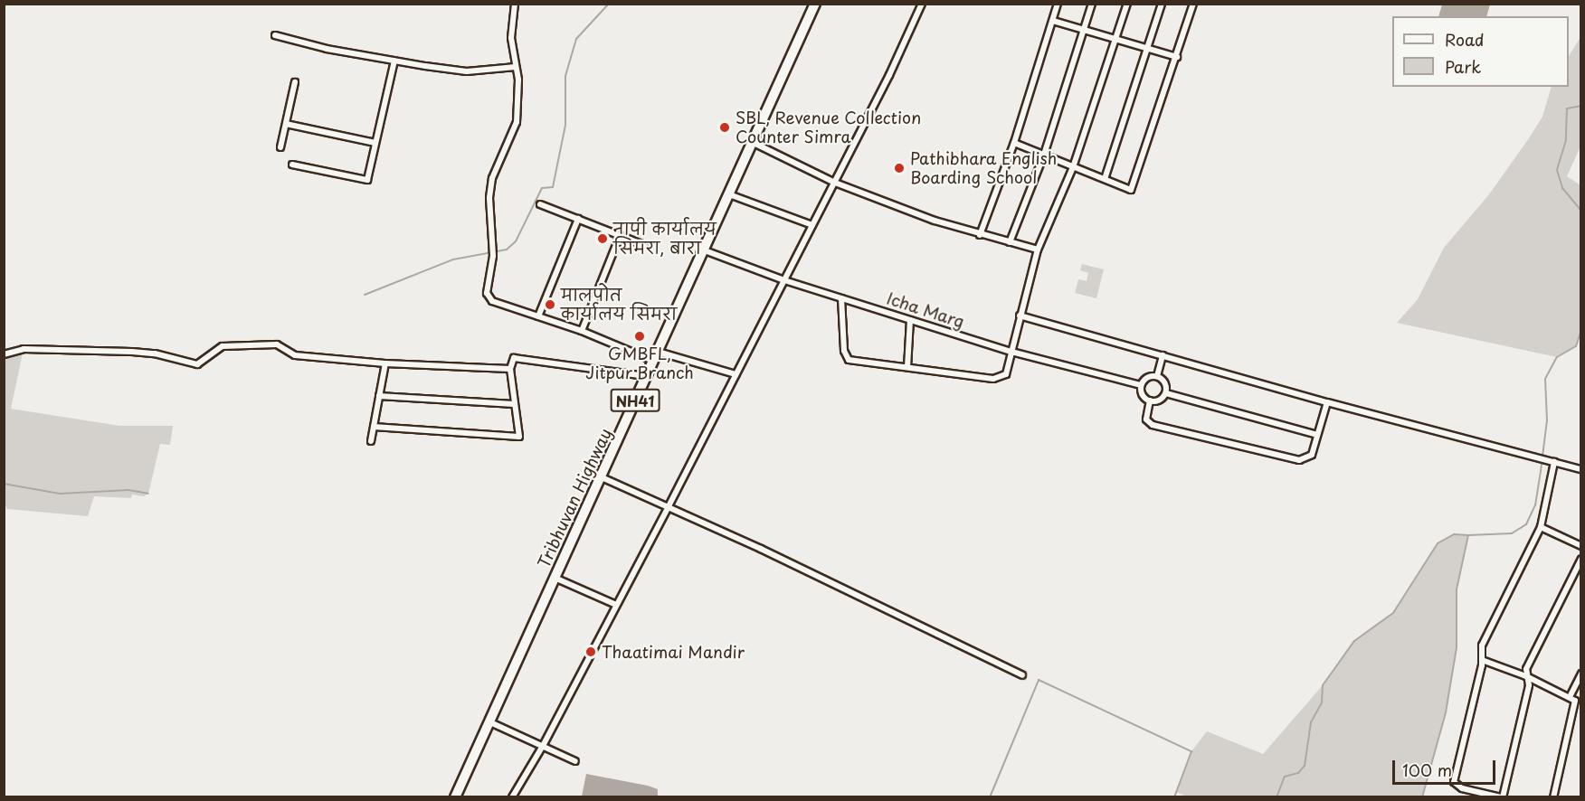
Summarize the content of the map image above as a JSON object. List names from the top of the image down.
{
  "streets": {
    "highway": ["NH41", "Tribhuvan Highway"],
    "street": ["Icha Marg"]
  },
  "crossings": [
    ["Icha Marg", "Tribhuvan Highway"]
  ],
  "places": [
    "SBL, Revenue Collection Counter Simra",
    "Pathibhara English Boarding School",
    "नापी कार्यालय सिमरा, बारा",
    "मालपोत कार्यालय सिमरा",
    "GMBFL, Jitpur Branch",
    "Thaatimai Mandir"
  ],
  "legend": ["Road", "Park"],
  "scale_bar": "100 m"
}
